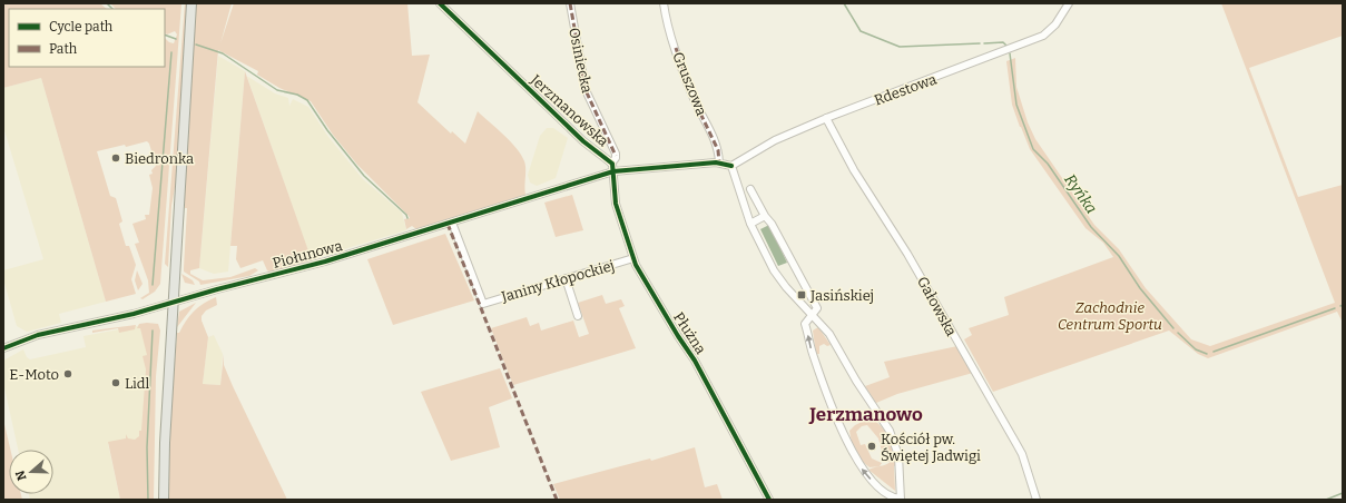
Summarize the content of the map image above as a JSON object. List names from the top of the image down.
{
  "streets": {
    "street": [
      "Osiniecka",
      "Gruszowa",
      "Rdestowa",
      "Jerzmanowska",
      "Piołunowa",
      "Janiny Kłopockiej",
      "Gałowska",
      "Płużna"
    ]
  },
  "crossings": [
    ["Osiniecka", "Jerzmanowska"],
    ["Rdestowa", "Gałowska"],
    ["Jerzmanowska", "Piołunowa"],
    ["Jerzmanowska", "Płużna"],
    ["Piołunowa", "Janiny Kłopockiej"],
    ["Piołunowa", "Płużna"],
    ["Janiny Kłopockiej", "Płużna"]
  ],
  "districts": ["Jerzmanowo"],
  "water": ["Ryńka"],
  "parks": ["Zachodnie Centrum Sportu"],
  "places": {
    "other": [
      "Biedronka",
      "E-Moto",
      "Lidl",
      "Kościół pw. Świętej Jadwigi"
    ],
    "transit": ["Jasińskiej"]
  },
  "legend": ["Cycle path", "Path"],
  "north": "left"
}
